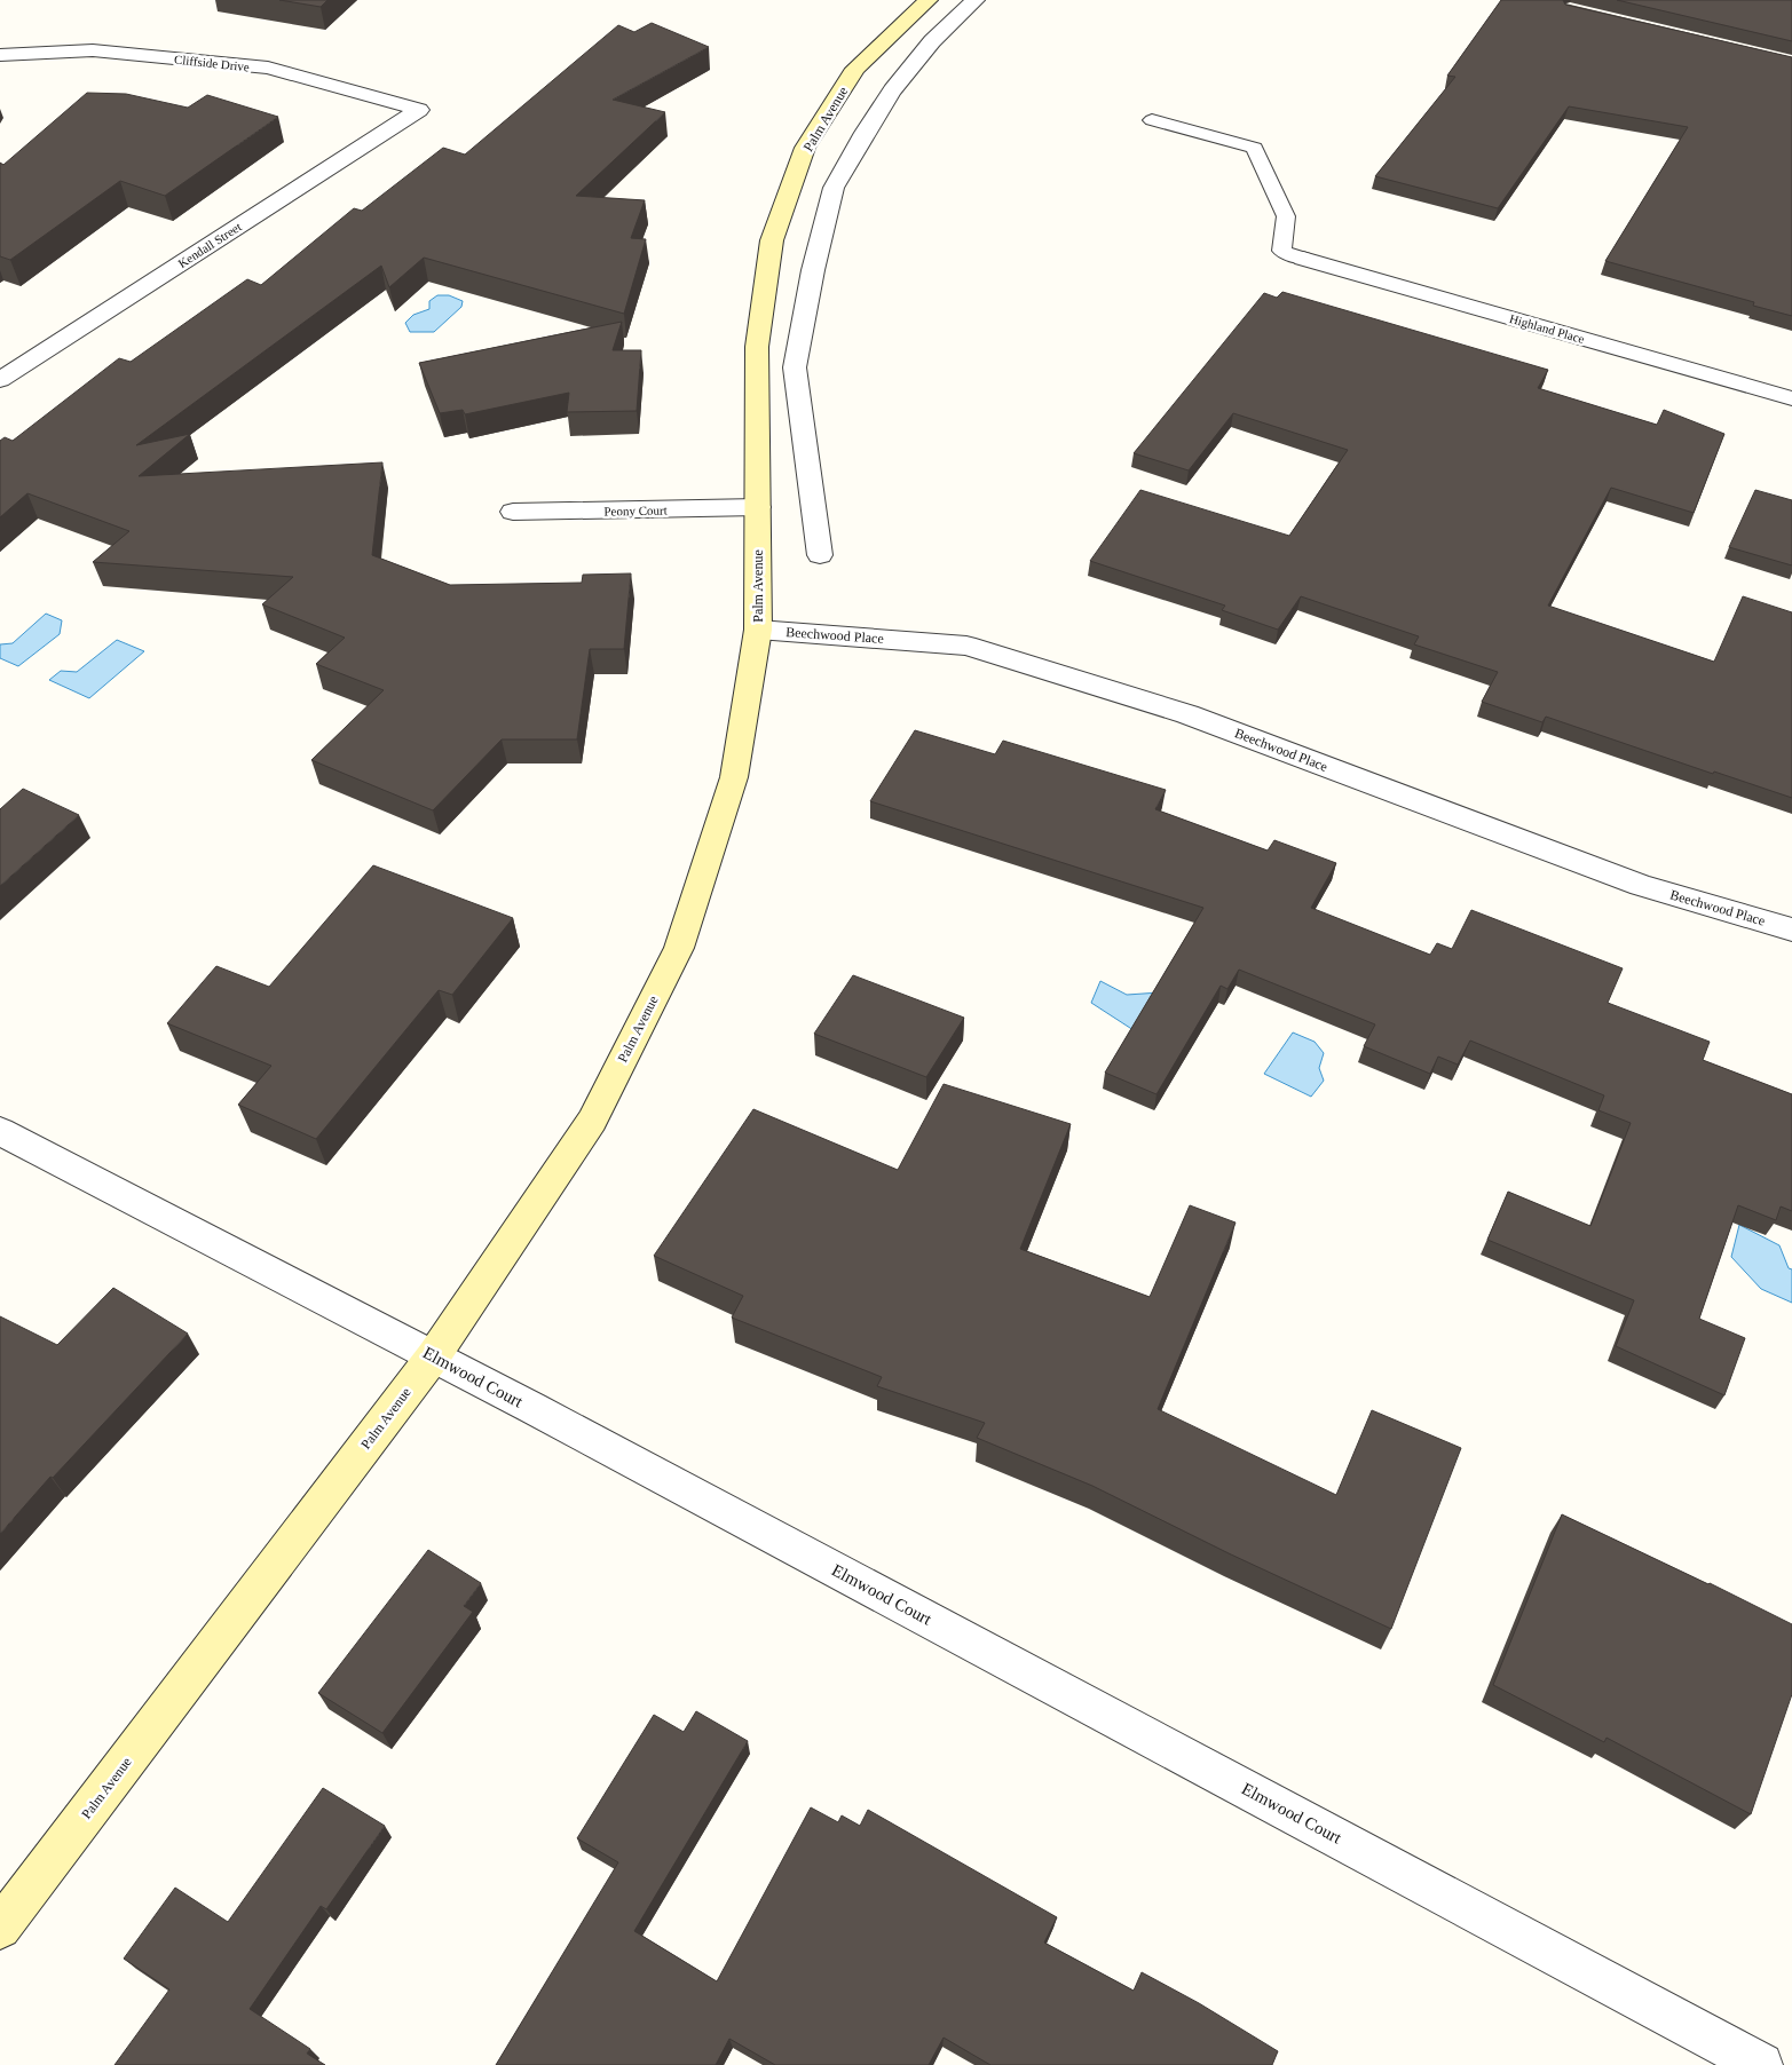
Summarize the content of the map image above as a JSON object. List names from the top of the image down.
{
  "streets": {
    "street": [
      "Cliffside Drive",
      "Palm Avenue",
      "Kendall Street",
      "Highland Place",
      "Peony Court",
      "Beechwood Place",
      "Elmwood Court"
    ]
  },
  "crossings": [
    ["Cliffside Drive", "Kendall Street"],
    ["Palm Avenue", "Peony Court"],
    ["Palm Avenue", "Beechwood Place"],
    ["Palm Avenue", "Elmwood Court"]
  ]
}
